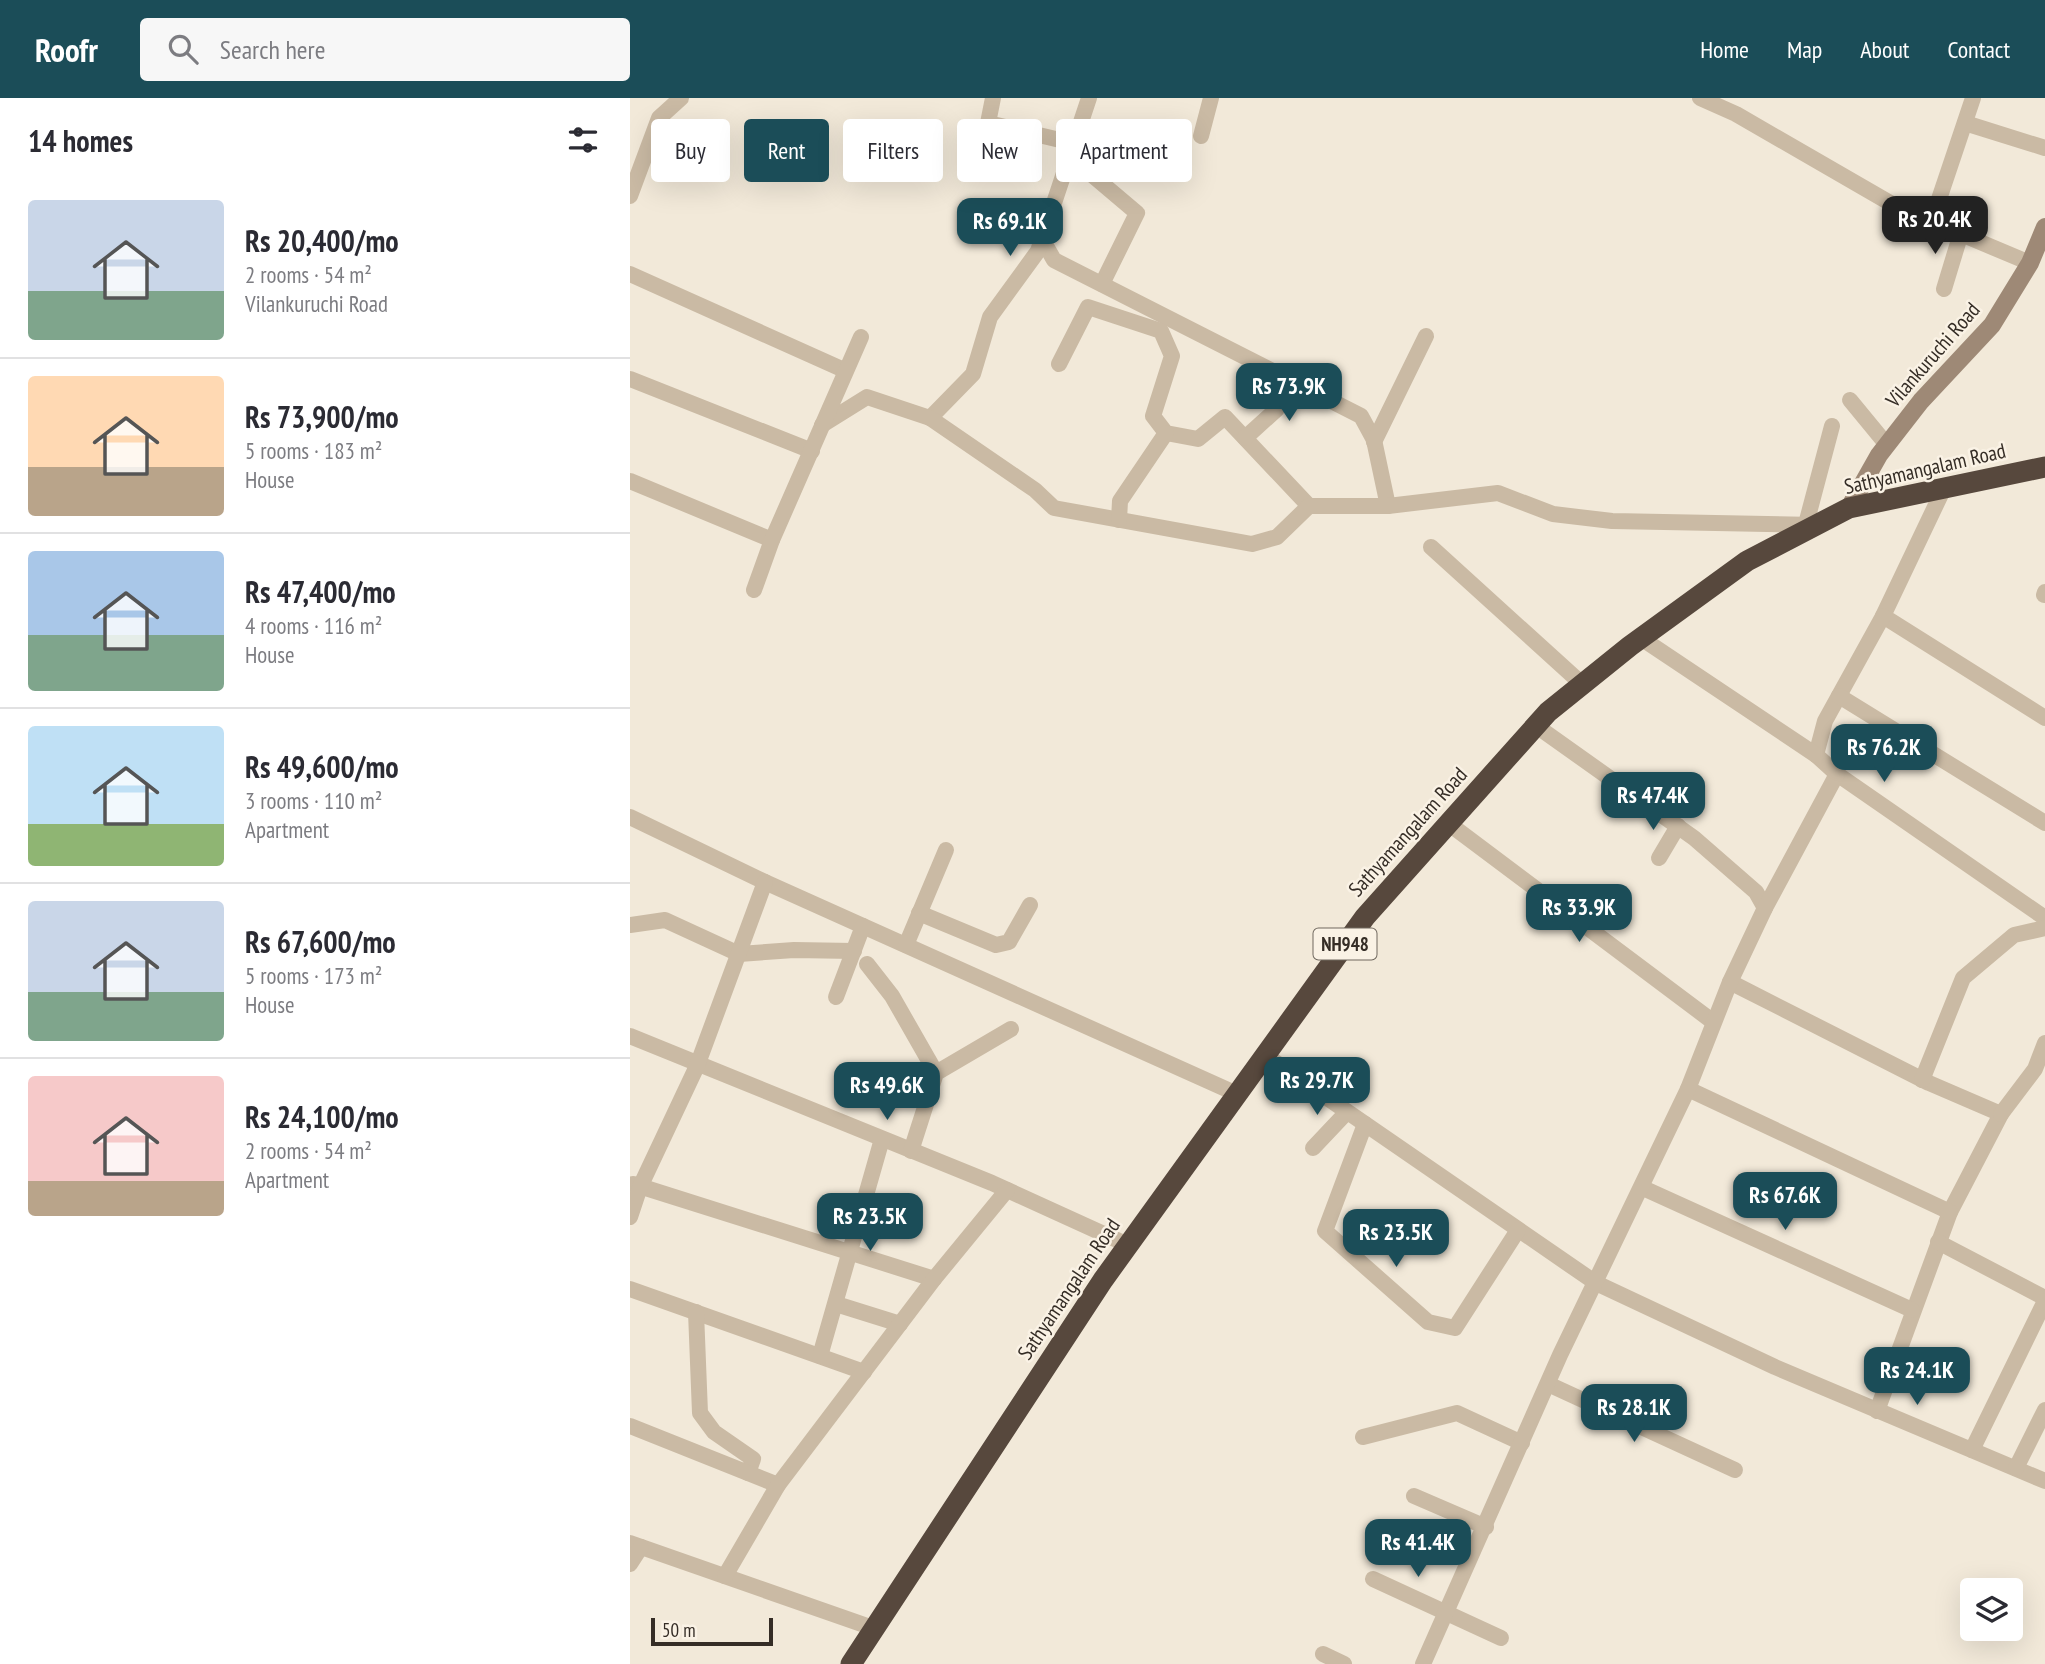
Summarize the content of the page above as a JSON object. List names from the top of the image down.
{
  "streets": {
    "highway": ["Sathyamangalam Road", "NH948"],
    "street": ["Vilankuruchi Road"]
  },
  "crossings": [
    ["Vilankuruchi Road", "Sathyamangalam Road"]
  ],
  "scale_bar": "50 m",
  "page": {
    "header": "Roofr",
    "search": "Search here",
    "nav": [
      "Home",
      "Map",
      "About",
      "Contact"
    ],
    "heading": "14 homes",
    "chip": [
      "Buy",
      "Rent",
      "Filters",
      "New",
      "Apartment"
    ],
    "list": [
      {
        "name": "Rs 20,400/mo",
        "note": "2 rooms · 54 m² · Vilankuruchi Road"
      },
      {
        "name": "Rs 73,900/mo",
        "note": "5 rooms · 183 m² · House"
      },
      {
        "name": "Rs 47,400/mo",
        "note": "4 rooms · 116 m² · House"
      },
      {
        "name": "Rs 49,600/mo",
        "note": "3 rooms · 110 m² · Apartment"
      },
      {
        "name": "Rs 67,600/mo",
        "note": "5 rooms · 173 m² · House"
      },
      {
        "name": "Rs 24,100/mo",
        "note": "2 rooms · 54 m² · Apartment"
      }
    ],
    "price": [
      "Rs 20.4K",
      "Rs 69.1K",
      "Rs 73.9K",
      "Rs 76.2K",
      "Rs 47.4K",
      "Rs 33.9K",
      "Rs 29.7K",
      "Rs 49.6K",
      "Rs 67.6K",
      "Rs 23.5K",
      "Rs 23.5K",
      "Rs 24.1K",
      "Rs 28.1K",
      "Rs 41.4K"
    ],
    "scale": "50 m"
  }
}
